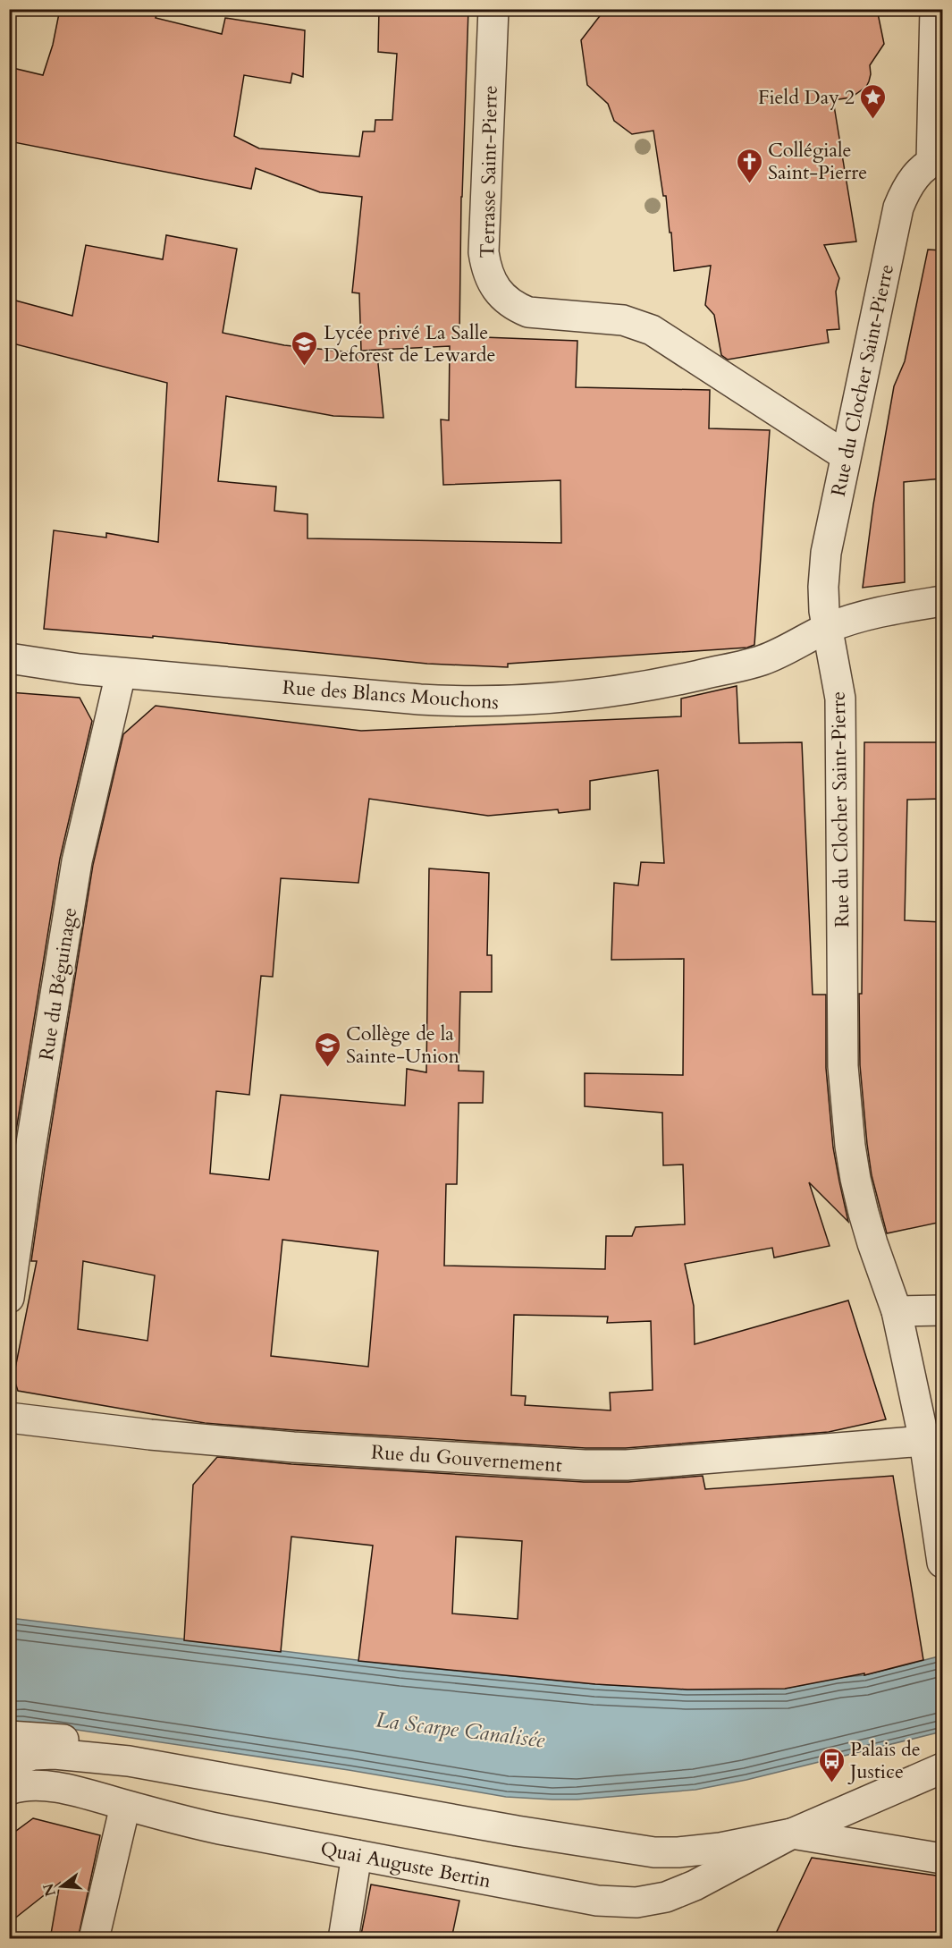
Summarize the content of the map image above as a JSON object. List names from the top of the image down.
{
  "streets": {
    "street": [
      "Terrasse Saint-Pierre",
      "Rue du Clocher Saint-Pierre",
      "Rue des Blancs Mouchons",
      "Rue du Béguinage",
      "Rue du Gouvernement",
      "Quai Auguste Bertin"
    ]
  },
  "crossings": [
    ["Terrasse Saint-Pierre", "Rue du Clocher Saint-Pierre"],
    ["Rue du Clocher Saint-Pierre", "Rue des Blancs Mouchons"],
    ["Rue du Clocher Saint-Pierre", "Rue du Gouvernement"],
    ["Rue des Blancs Mouchons", "Rue du Béguinage"]
  ],
  "water": ["La Scarpe Canalisée"],
  "places": {
    "place": ["Field Day 2"],
    "church": ["Collégiale Saint-Pierre"],
    "school or university": ["Lycée privé La Salle Deforest de Lewarde", "Collège de la Sainte-Union"],
    "bus stop": ["Palais de Justice"]
  },
  "north": "left"
}
